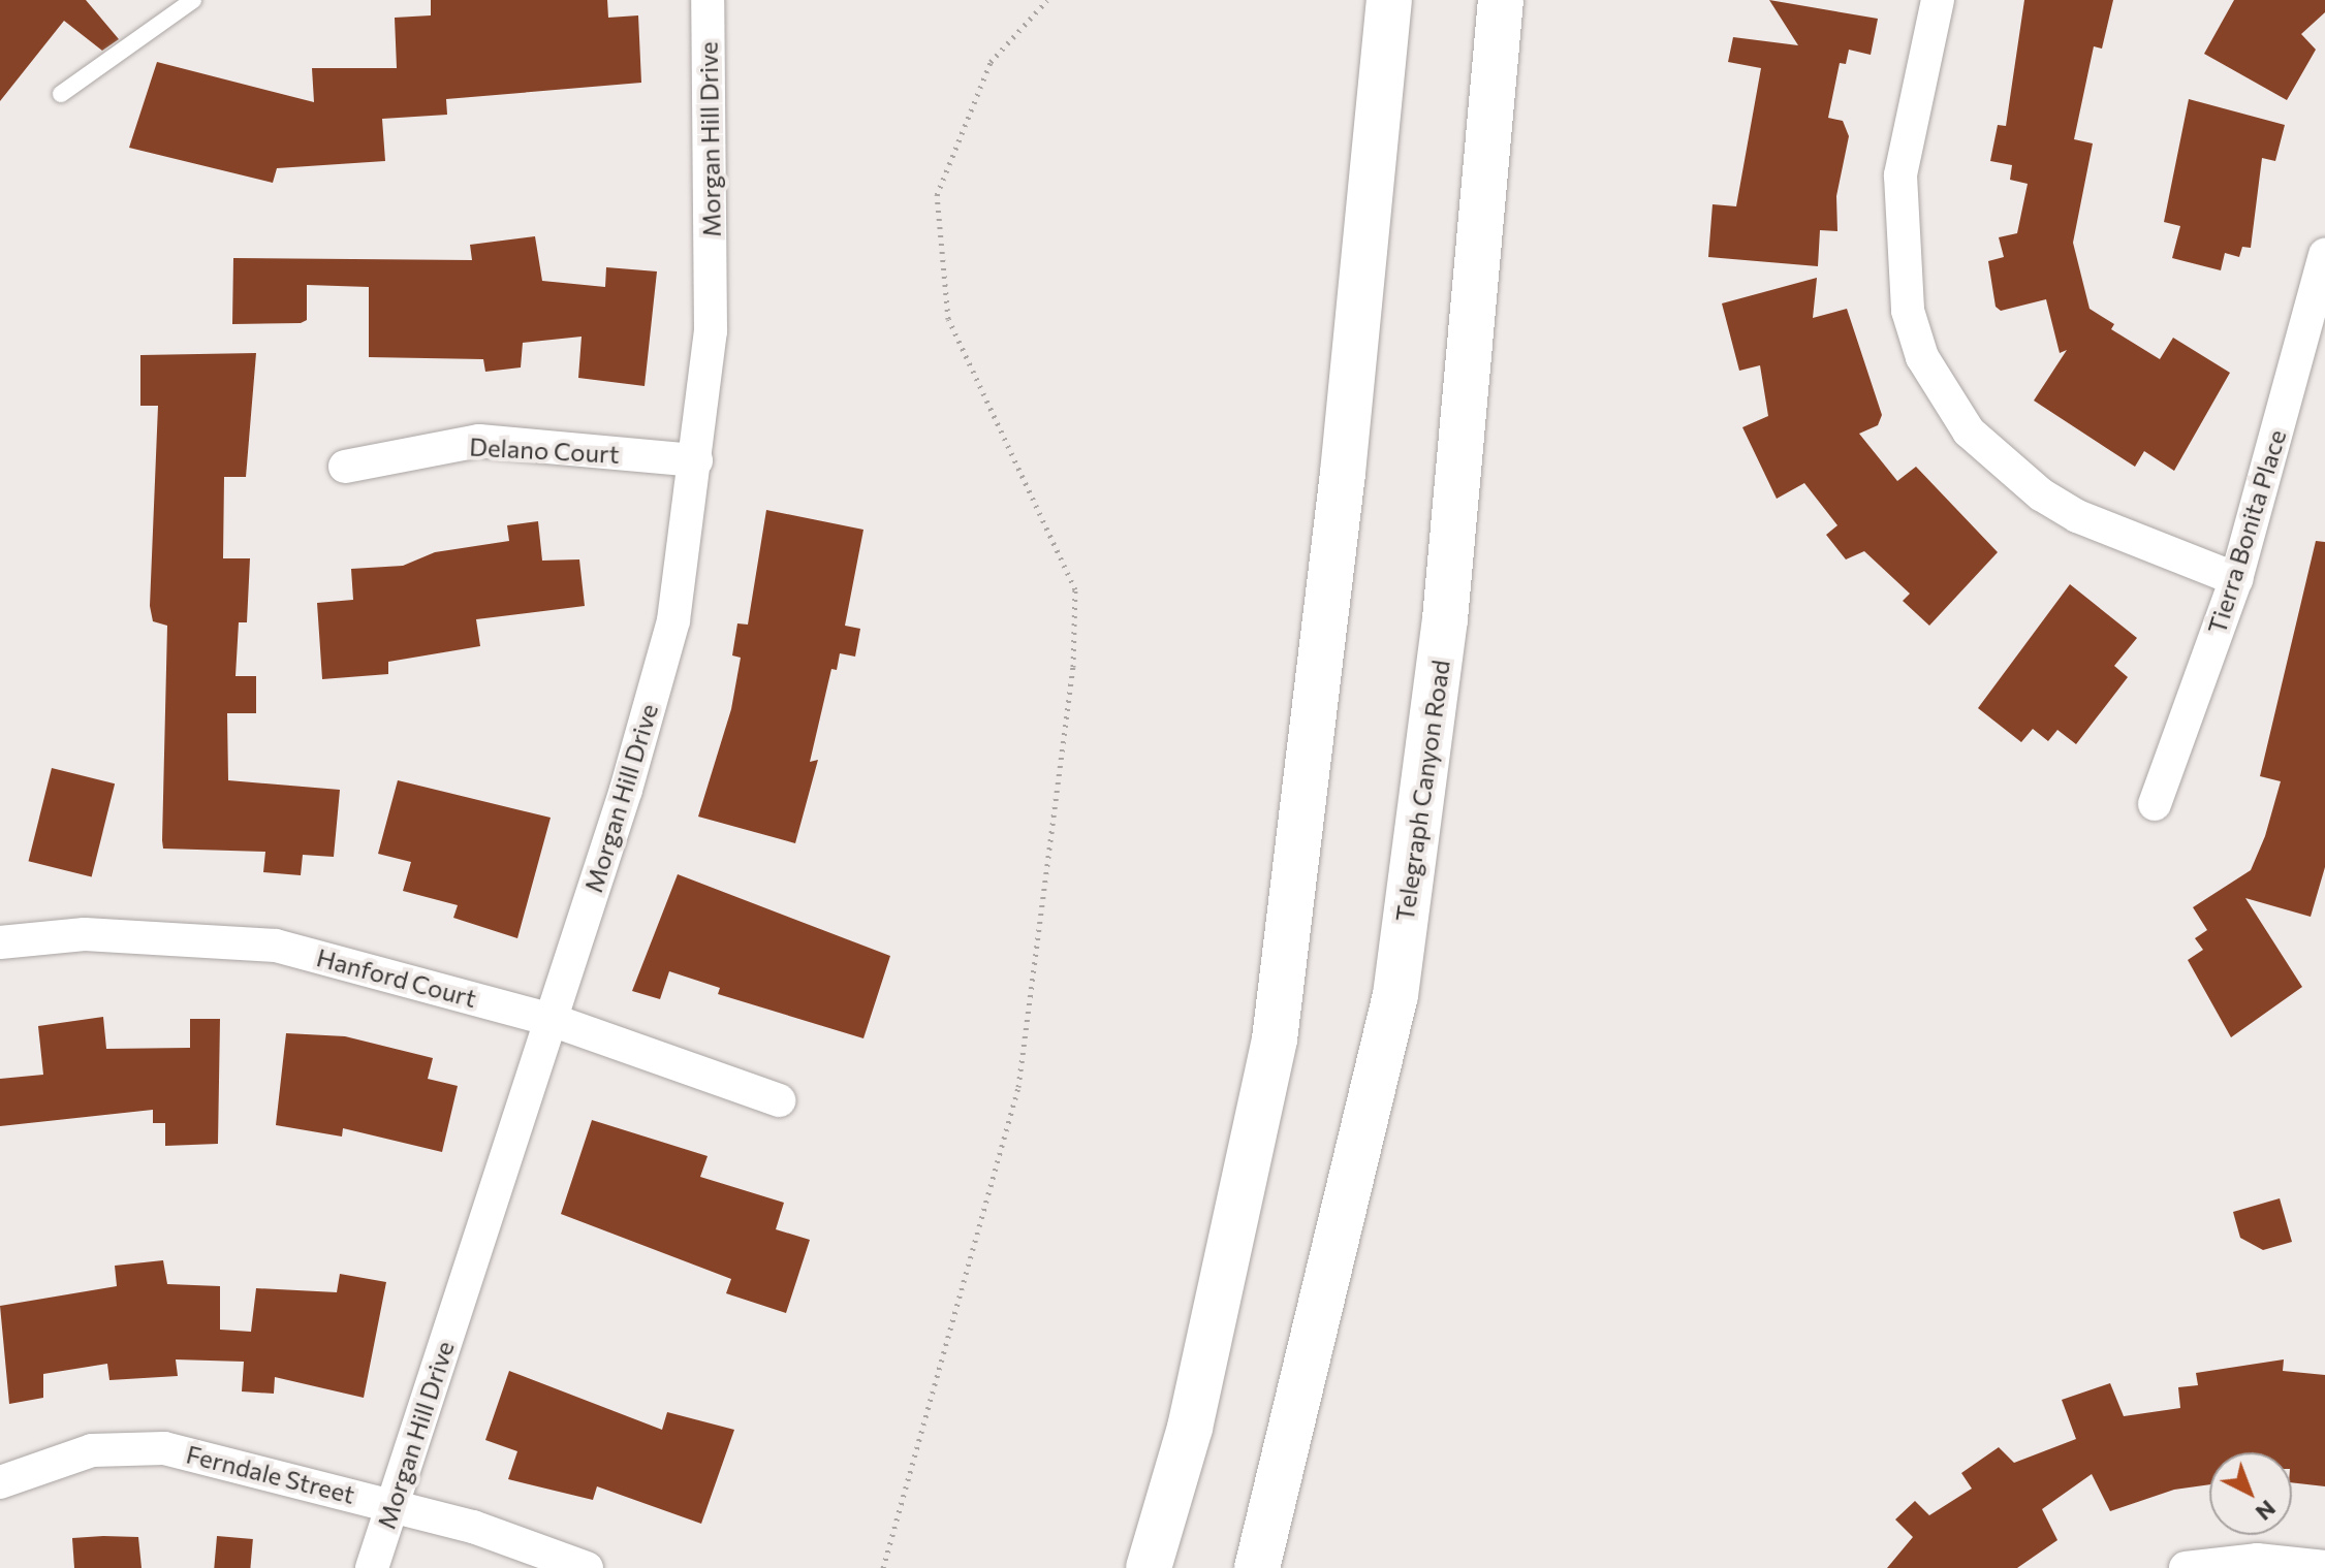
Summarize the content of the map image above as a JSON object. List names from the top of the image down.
{
  "streets": {
    "main road": ["Telegraph Canyon Road"],
    "street": [
      "Morgan Hill Drive",
      "Delano Court",
      "Tierra Bonita Place",
      "Hanford Court",
      "Ferndale Street"
    ]
  },
  "crossings": [
    ["Morgan Hill Drive", "Delano Court"],
    ["Morgan Hill Drive", "Hanford Court"],
    ["Morgan Hill Drive", "Ferndale Street"]
  ],
  "north": "bottom right"
}
